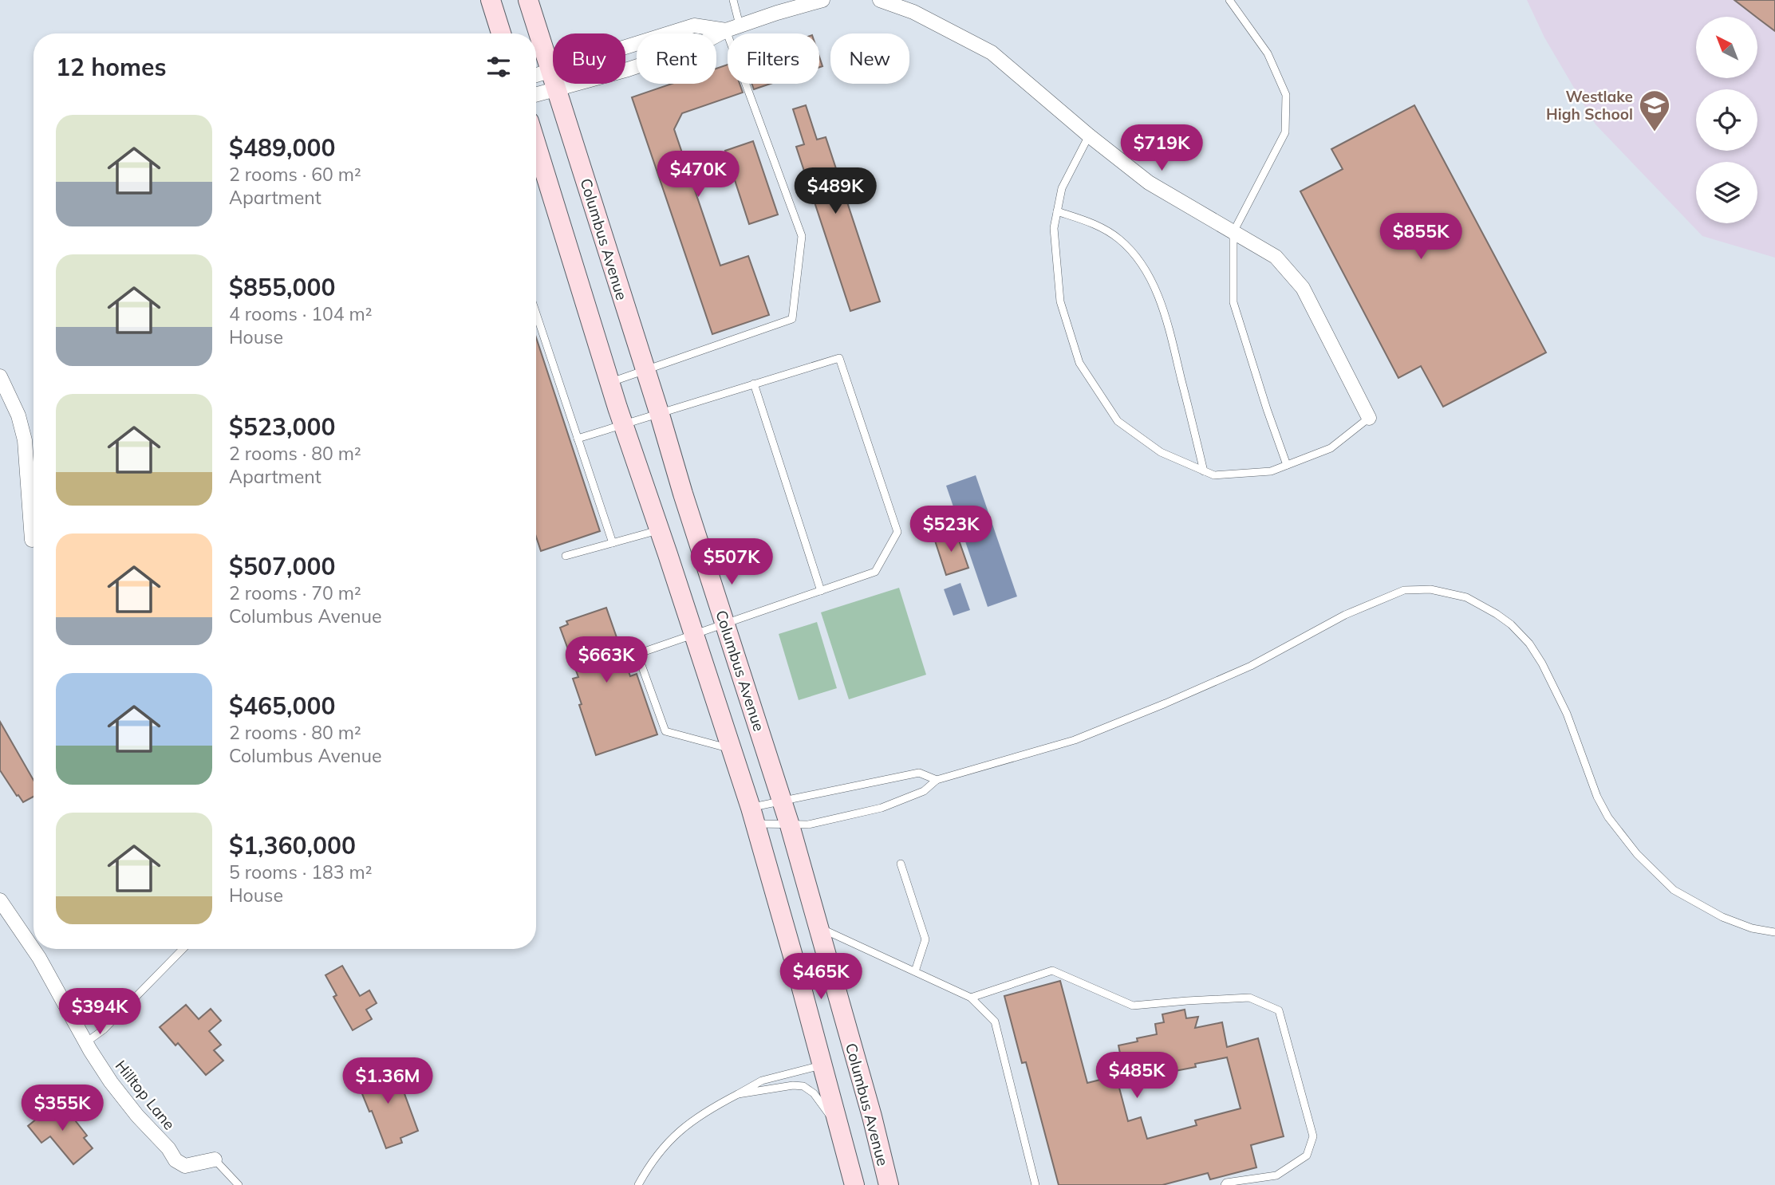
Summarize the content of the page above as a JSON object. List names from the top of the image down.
{
  "streets": {
    "street": ["Columbus Avenue", "Hilltop Lane"]
  },
  "places": {
    "school or university": ["Westlake High School"]
  },
  "north": "top left",
  "page": {
    "chip": [
      "Buy",
      "Rent",
      "Filters",
      "New"
    ],
    "heading": "12 homes",
    "list": [
      {
        "name": "$489,000",
        "note": "2 rooms · 60 m² · Apartment"
      },
      {
        "name": "$855,000",
        "note": "4 rooms · 104 m² · House"
      },
      {
        "name": "$523,000",
        "note": "2 rooms · 80 m² · Apartment"
      },
      {
        "name": "$507,000",
        "note": "2 rooms · 70 m² · Columbus Avenue"
      },
      {
        "name": "$465,000",
        "note": "2 rooms · 80 m² · Columbus Avenue"
      },
      {
        "name": "$1,360,000",
        "note": "5 rooms · 183 m² · House"
      }
    ],
    "price": [
      "$719K",
      "$470K",
      "$489K",
      "$855K",
      "$523K",
      "$507K",
      "$663K",
      "$465K",
      "$394K",
      "$485K",
      "$1.36M",
      "$355K"
    ]
  }
}
